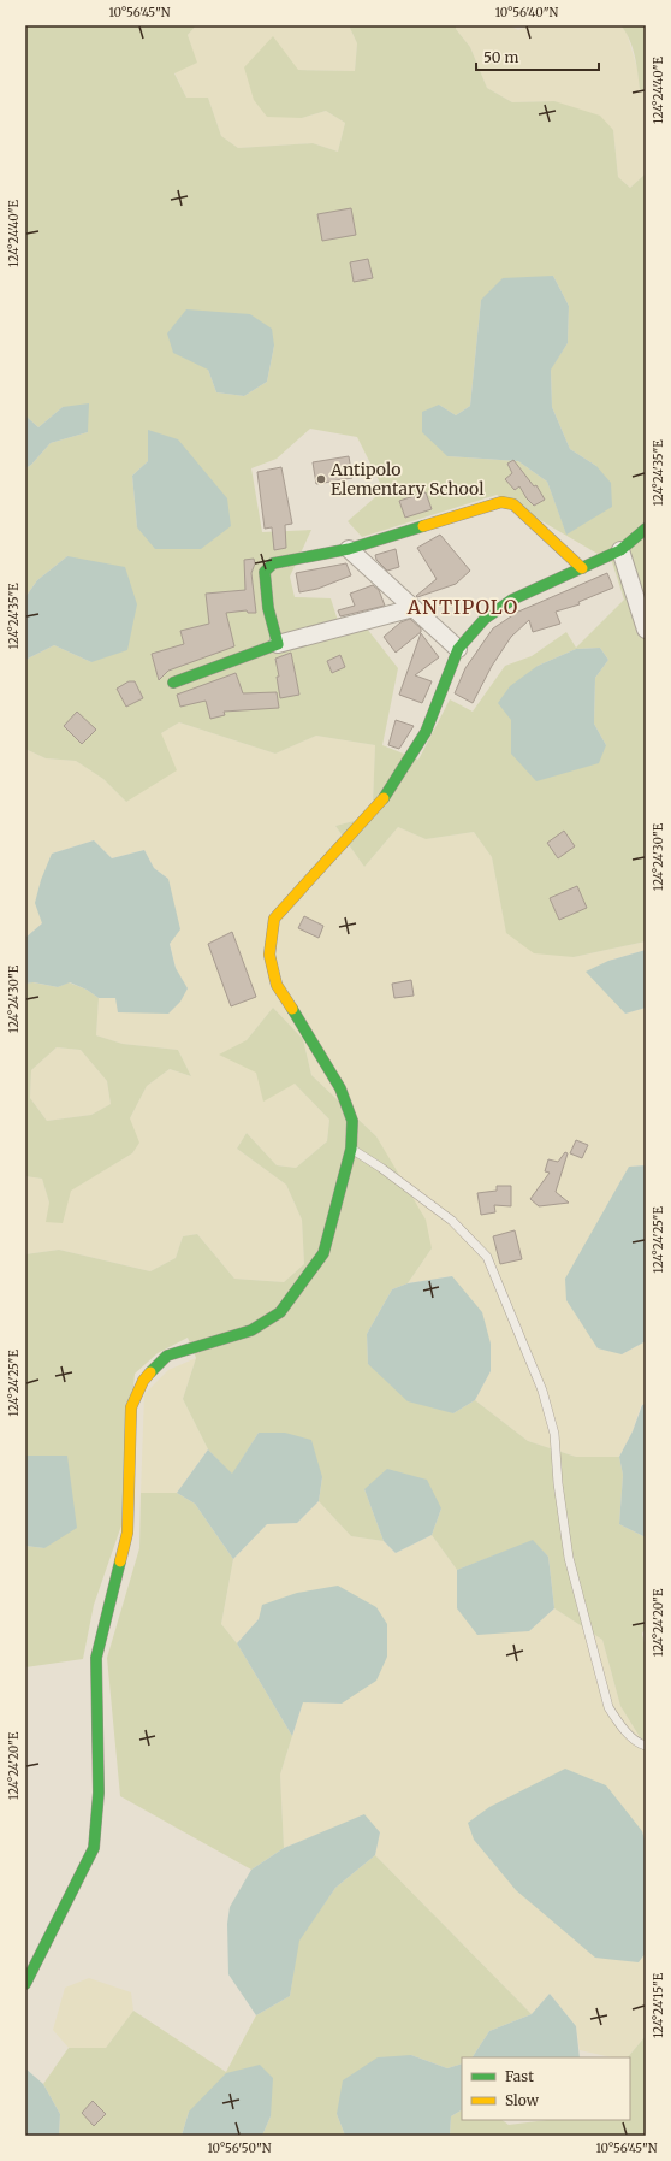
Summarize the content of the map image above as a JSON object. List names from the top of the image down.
{
  "districts": ["ANTIPOLO"],
  "places": ["Antipolo Elementary School"],
  "legend": ["Fast", "Slow"],
  "scale_bar": "50 m",
  "coordinates": [
    "10°56'45\"N",
    "10°56'40\"N",
    "124°24'40\"E",
    "124°24'35\"E",
    "124°24'30\"E",
    "124°24'25\"E",
    "124°24'20\"E",
    "124°24'15\"E",
    "10°56'50\"N"
  ]
}
